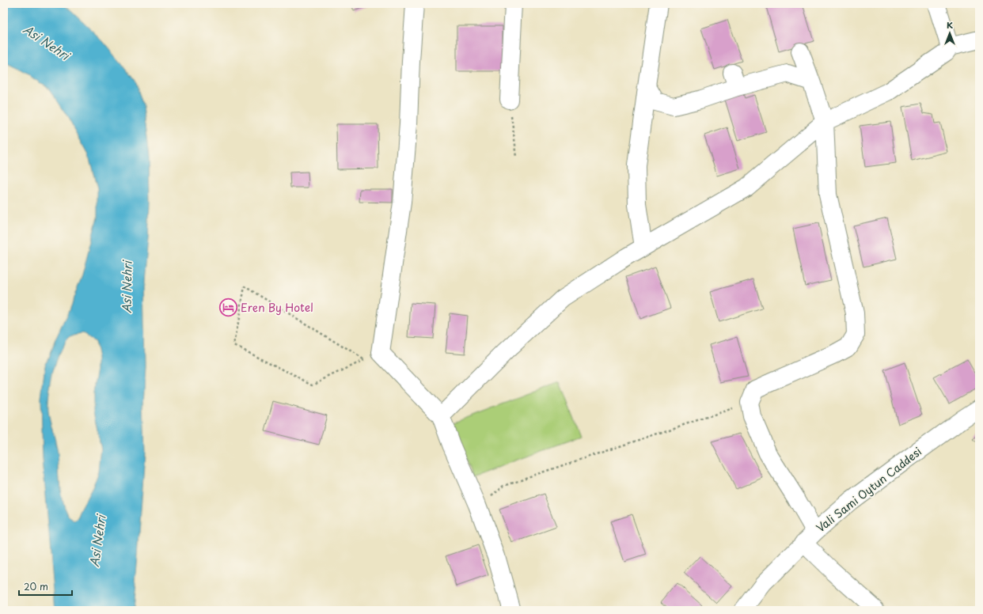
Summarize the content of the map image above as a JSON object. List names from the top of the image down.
{
  "streets": {
    "street": ["Vali Sami Oytun Caddesi"]
  },
  "water": ["Asi Nehri"],
  "places": {
    "hotel": ["Eren By Hotel"]
  },
  "scale_bar": "20 m",
  "north": "top"
}
